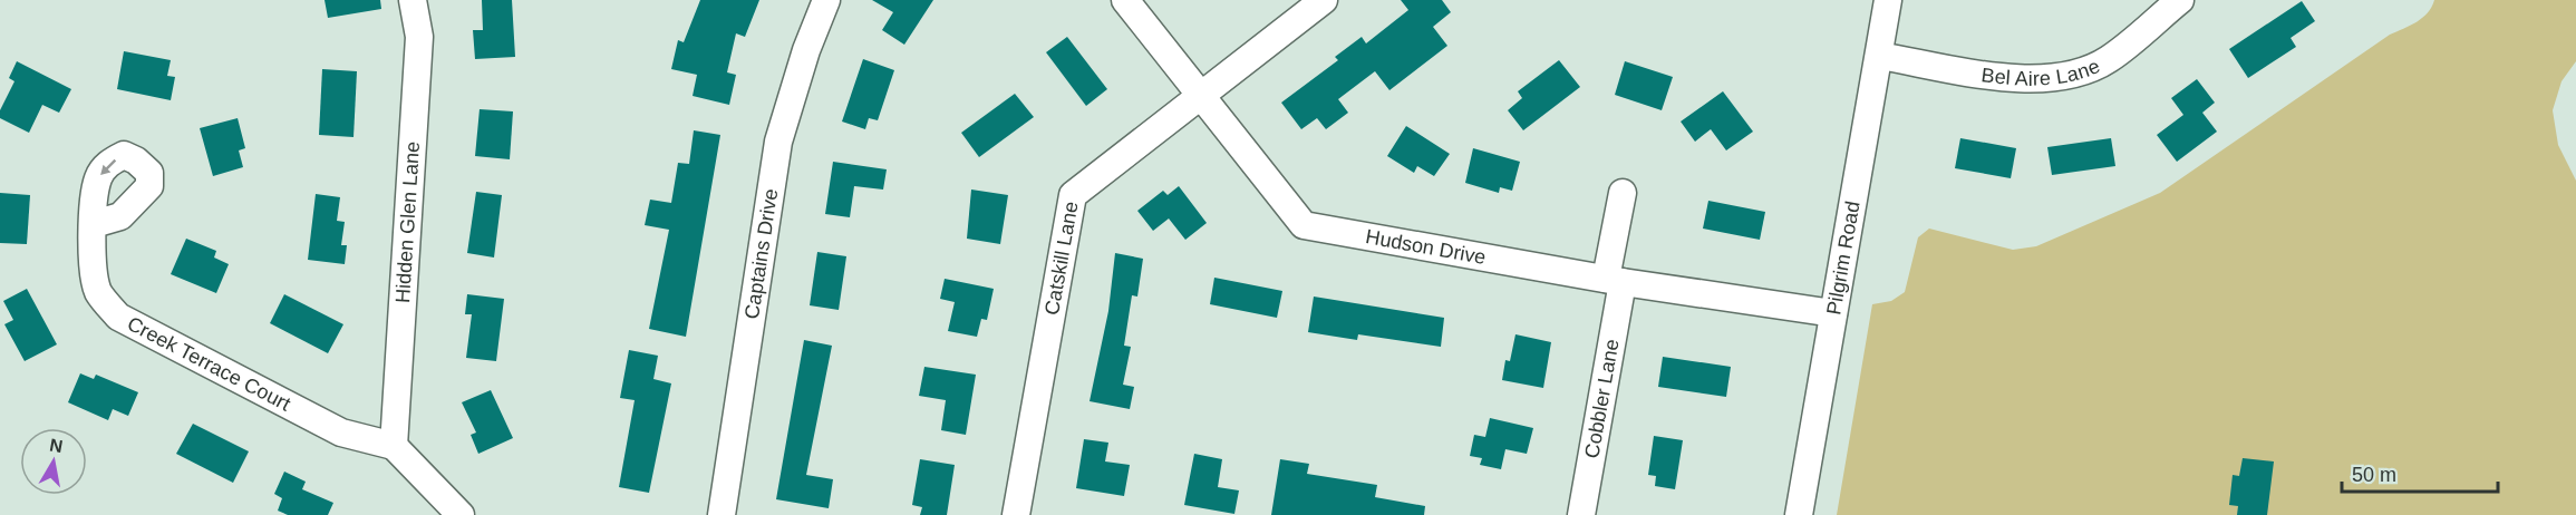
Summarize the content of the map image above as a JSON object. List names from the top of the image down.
{
  "streets": {
    "street": [
      "Bel Aire Lane",
      "Hidden Glen Lane",
      "Hudson Drive",
      "Captains Drive",
      "Pilgrim Road",
      "Catskill Lane",
      "Creek Terrace Court",
      "Cobbler Lane"
    ]
  },
  "crossings": [
    ["Bel Aire Lane", "Pilgrim Road"],
    ["Hidden Glen Lane", "Creek Terrace Court"],
    ["Hudson Drive", "Pilgrim Road"],
    ["Hudson Drive", "Catskill Lane"],
    ["Hudson Drive", "Cobbler Lane"]
  ],
  "scale_bar": "50 m",
  "north": "top"
}
